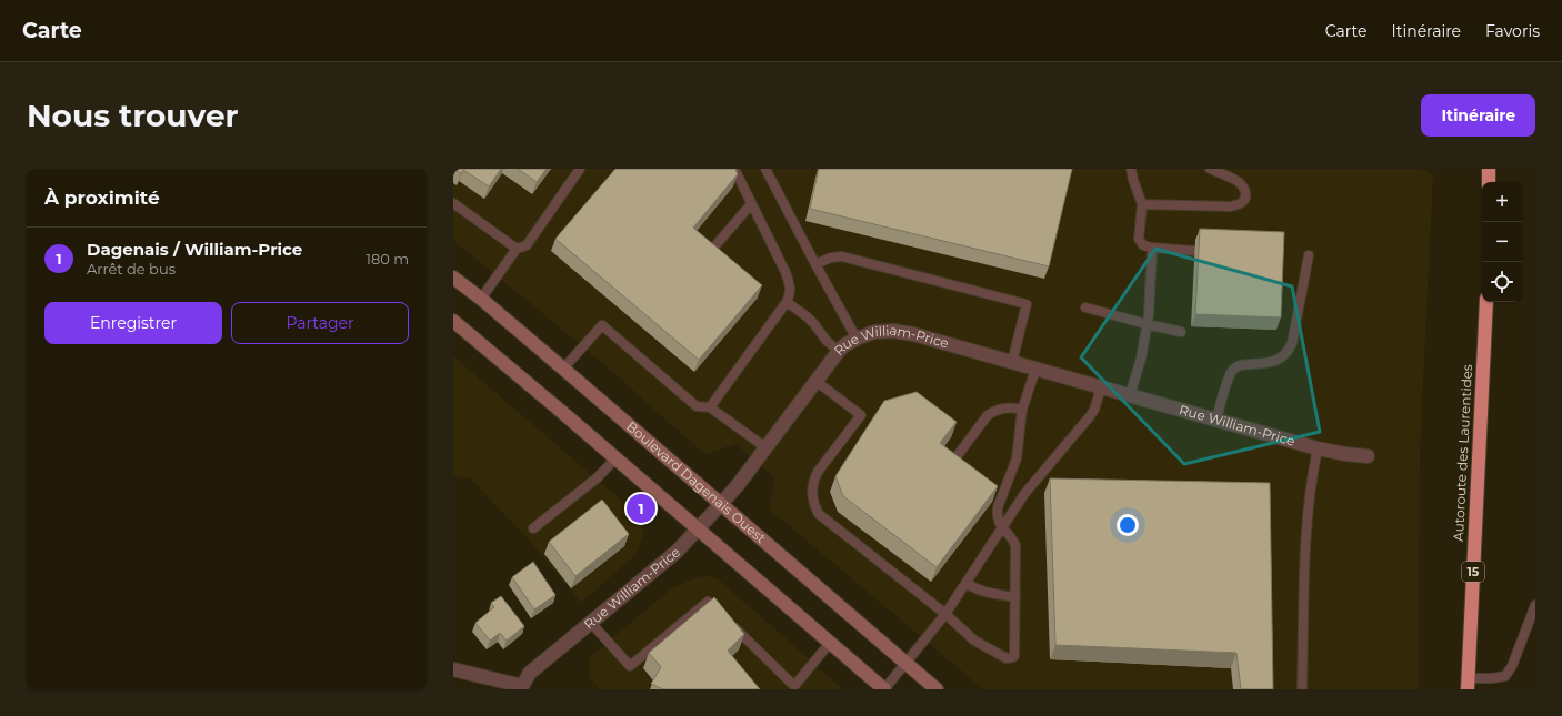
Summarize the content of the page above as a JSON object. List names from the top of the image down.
{
  "streets": {
    "highway": ["Autoroute des Laurentides", "15"],
    "main road": ["Boulevard Dagenais Ouest"],
    "street": ["Rue William-Price"]
  },
  "crossings": [
    ["Rue William-Price", "Boulevard Dagenais Ouest"]
  ],
  "page": {
    "header": "Carte",
    "nav": ["Carte", "Itinéraire", "Favoris"],
    "buttons": [
      "Itinéraire",
      ["Enregistrer", "Partager"]
    ],
    "title": "Nous trouver",
    "heading": "À proximité",
    "map_buttons": ["+", "−"],
    "list": [
      {
        "mark": "1",
        "name": "Dagenais / William-Price",
        "note": "Arrêt de bus",
        "value": "180 m"
      }
    ],
    "pins": "1"
  }
}
